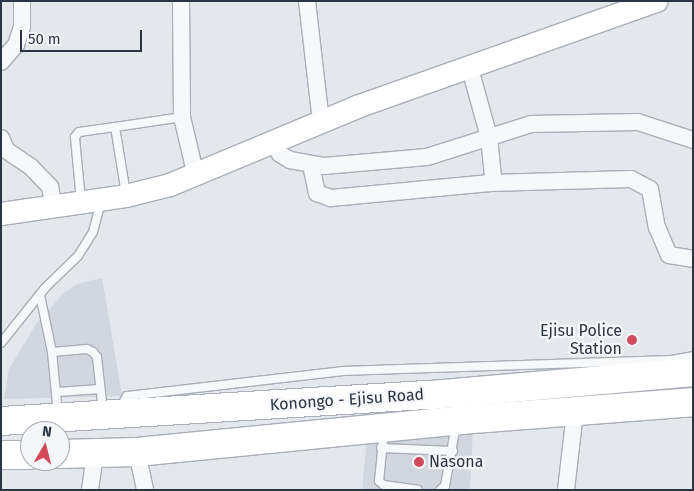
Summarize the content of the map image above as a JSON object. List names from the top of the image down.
{
  "streets": {
    "highway": ["Konongo - Ejisu Road"]
  },
  "places": ["Ejisu Police Station", "Nasona"],
  "scale_bar": "50 m",
  "north": "top"
}
